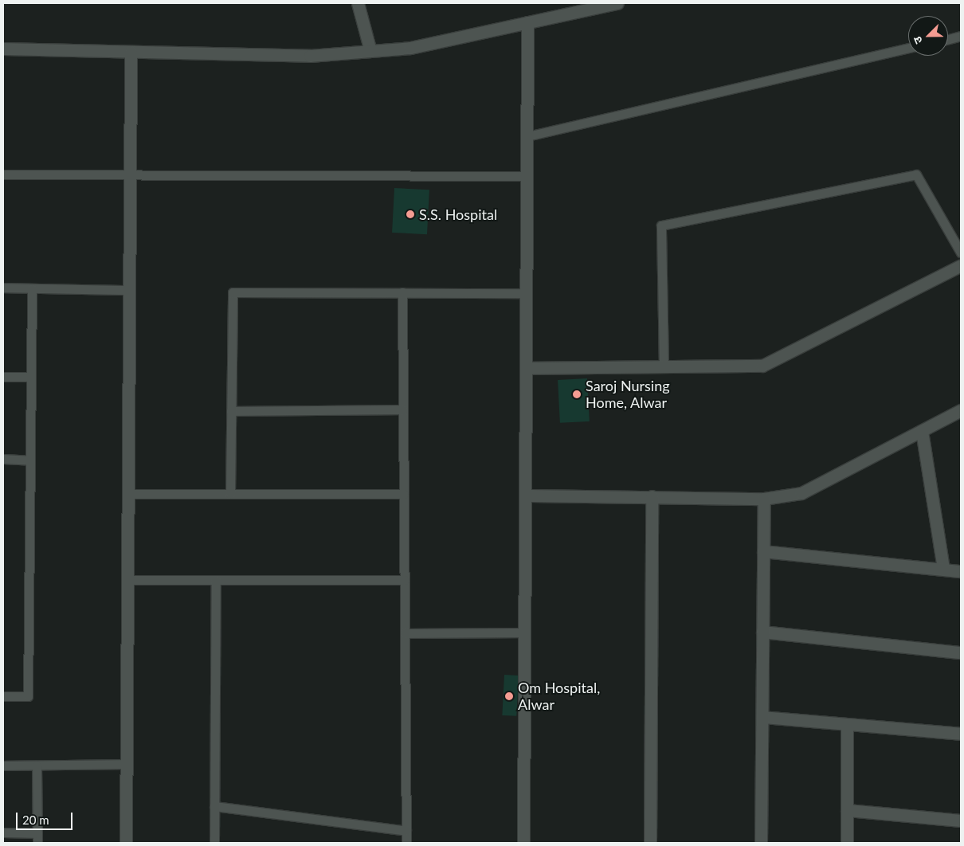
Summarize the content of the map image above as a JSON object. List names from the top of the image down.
{
  "places": ["S.S. Hospital", "Saroj Nursing Home, Alwar", "Om Hospital, Alwar"],
  "scale_bar": "20 m",
  "north": "bottom left"
}
